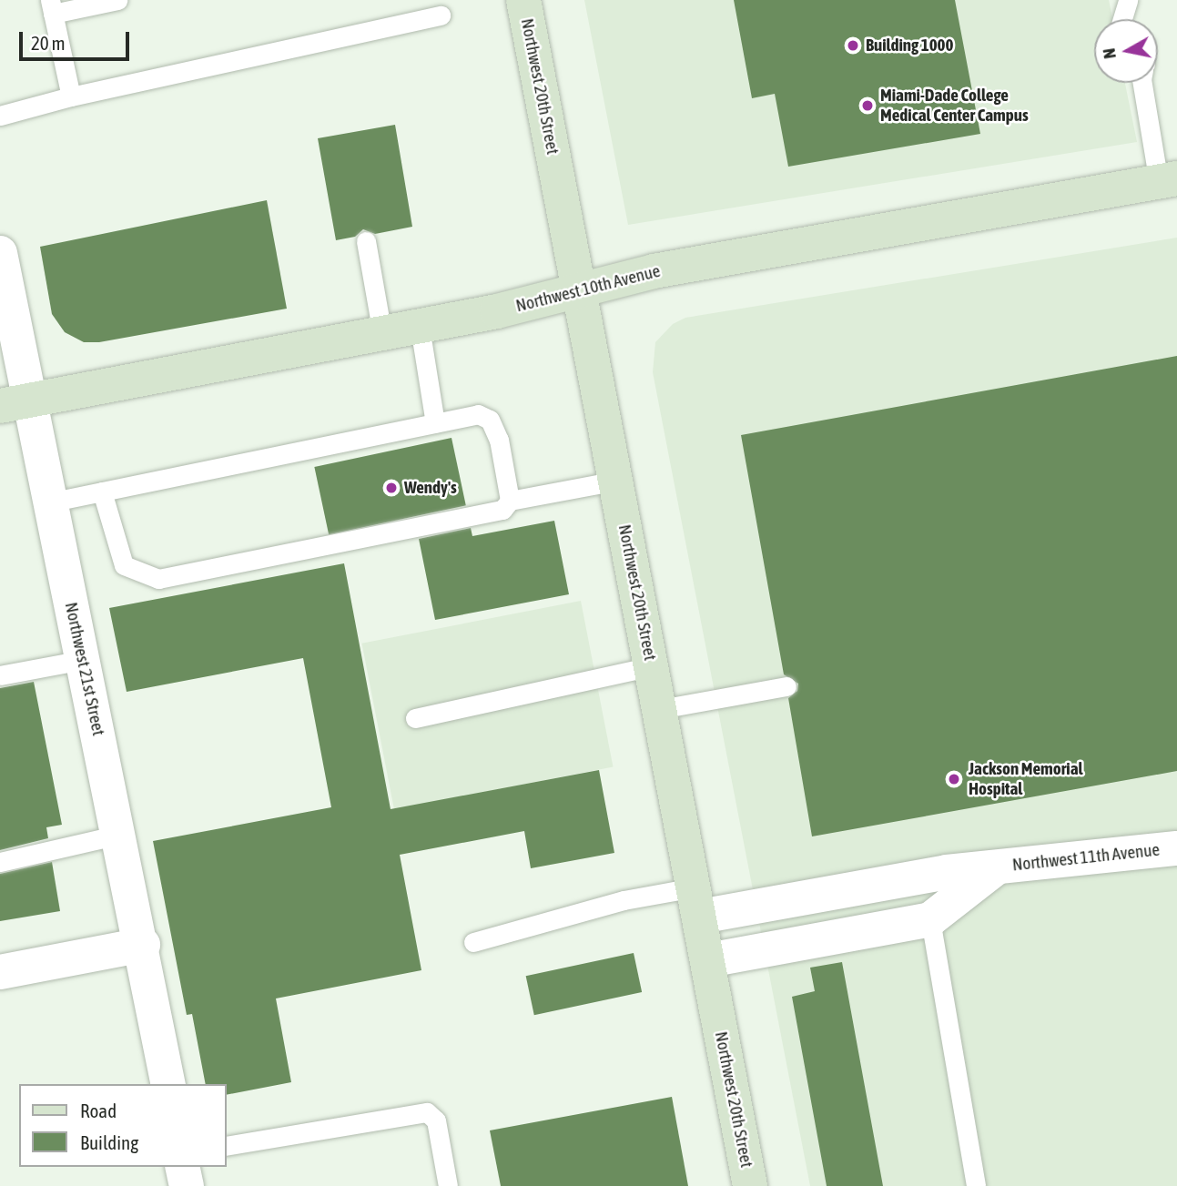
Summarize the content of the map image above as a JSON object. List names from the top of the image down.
{
  "streets": {
    "main road": ["Northwest 20th Street", "Northwest 10th Avenue"],
    "street": ["Northwest 21st Street", "Northwest 11th Avenue"]
  },
  "crossings": [
    ["Northwest 20th Street", "Northwest 10th Avenue"],
    ["Northwest 20th Street", "Northwest 11th Avenue"],
    ["Northwest 10th Avenue", "Northwest 21st Street"]
  ],
  "places": [
    "Building 1000",
    "Miami-Dade College Medical Center Campus",
    "Wendy's",
    "Jackson Memorial Hospital"
  ],
  "legend": ["Road", "Building"],
  "scale_bar": "20 m",
  "north": "left"
}
